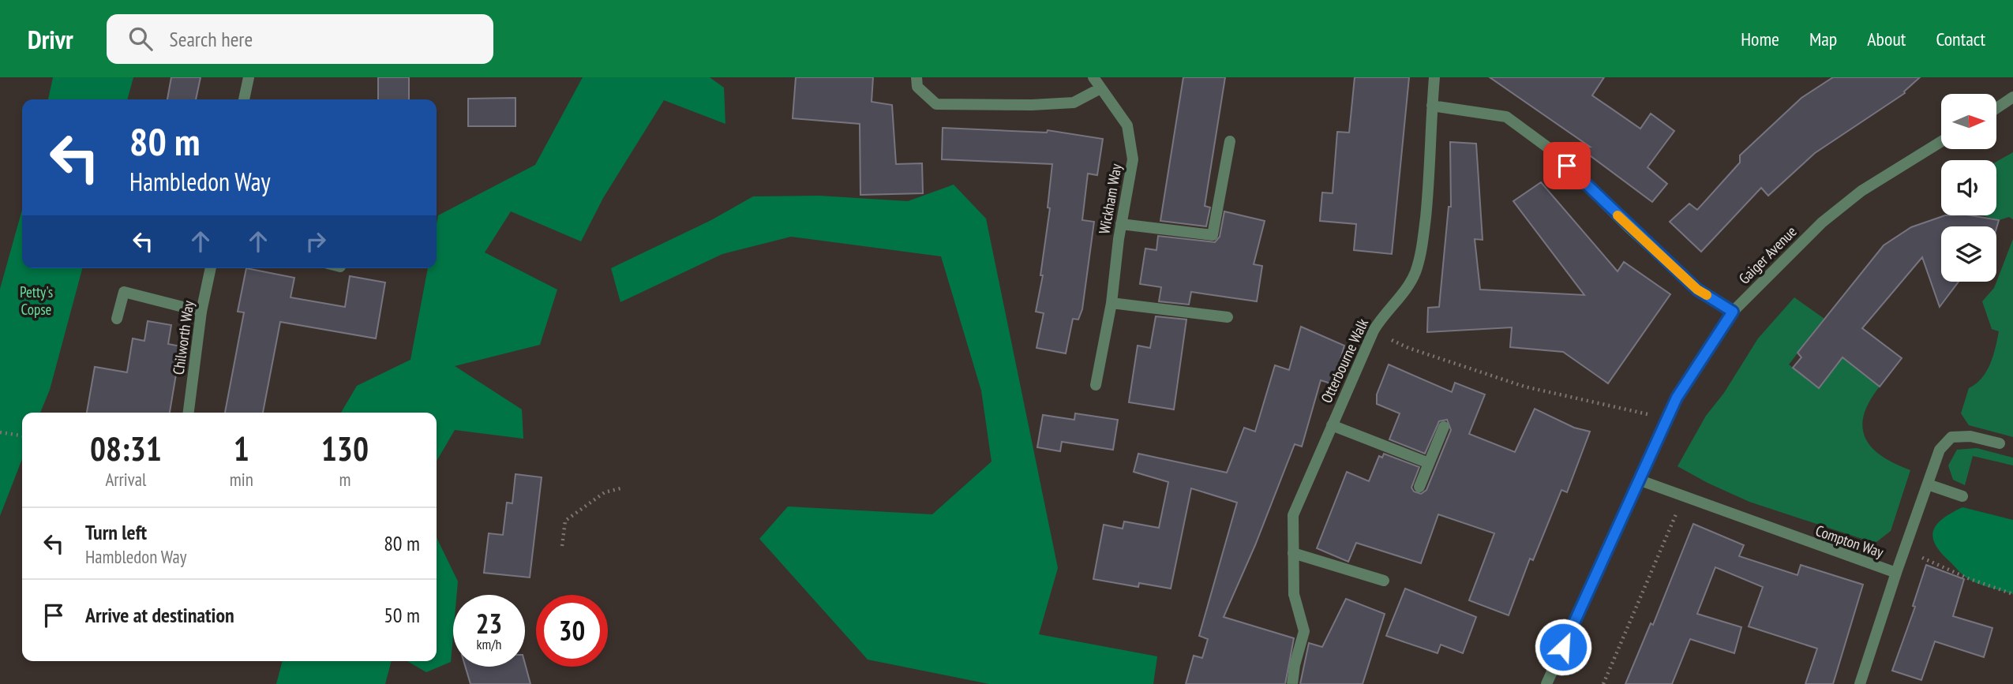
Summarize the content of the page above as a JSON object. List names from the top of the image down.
{
  "streets": {
    "street": [
      "Wickham Way",
      "Gaiger Avenue",
      "Chilworth Way",
      "Otterbourne Walk",
      "Compton Way"
    ]
  },
  "crossings": [
    ["Gaiger Avenue", "Compton Way"]
  ],
  "parks": ["Petty's Copse"],
  "north": "right",
  "page": {
    "header": "Drivr",
    "search": "Search here",
    "nav": [
      "Home",
      "Map",
      "About",
      "Contact"
    ],
    "turn": ["80 m", "Hambledon Way"],
    "eta": [
      "08:31",
      "Arrival",
      "1",
      "min",
      "130",
      "m"
    ],
    "list": [
      {
        "name": "Turn left",
        "note": "Hambledon Way",
        "value": "80 m"
      },
      {
        "name": "Arrive at destination",
        "value": "50 m"
      }
    ],
    "speed": "23 km/h",
    "limit": "30"
  }
}
